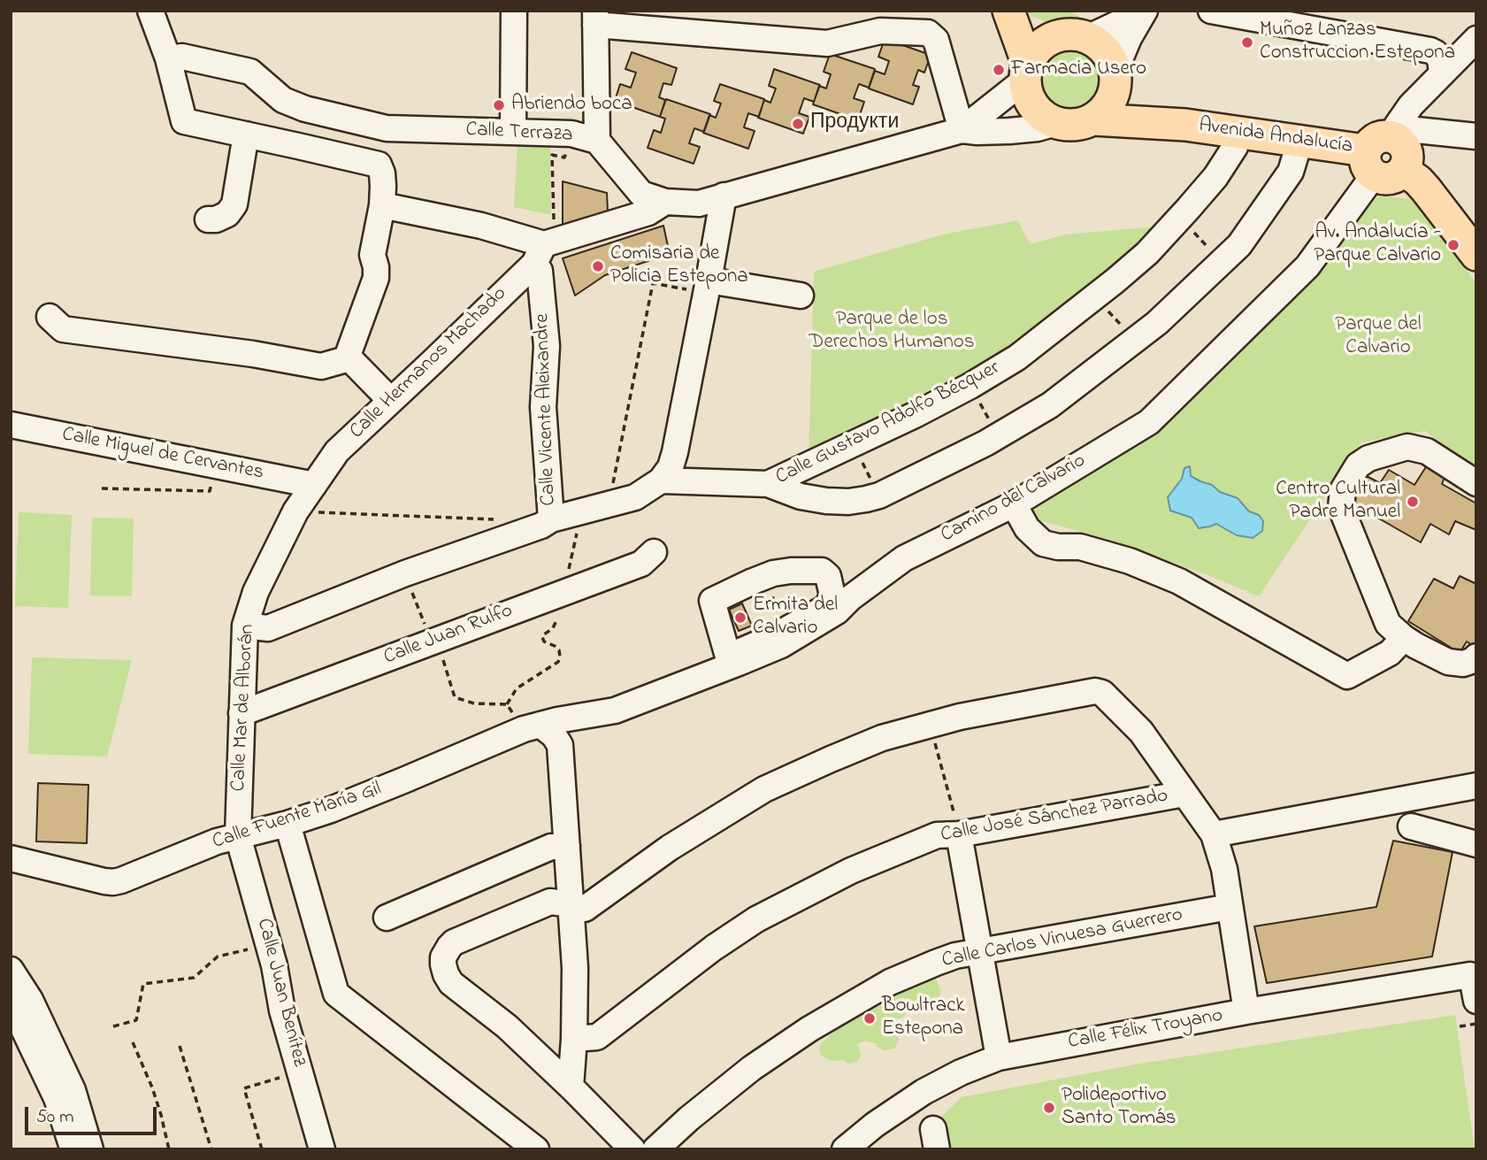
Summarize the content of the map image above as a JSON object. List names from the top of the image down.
{
  "streets": {
    "main road": ["Avenida Andalucía"],
    "street": [
      "Calle Terraza",
      "Calle Hermanos Machado",
      "Calle Vicente Aleixandre",
      "Calle Gustavo Adolfo Bécquer",
      "Calle Miguel de Cervantes",
      "Camino del Calvario",
      "Calle Juan Rulfo",
      "Calle Mar de Alborán",
      "Calle Fuente María Gil",
      "Calle José Sánchez Parrado",
      "Calle Carlos Vinuesa Guerrero",
      "Calle Juan Benítez",
      "Calle Félix Troyano"
    ]
  },
  "crossings": [
    ["Calle Terraza", "Avenida Andalucía"],
    ["Calle Terraza", "Calle Vicente Aleixandre"],
    ["Avenida Andalucía", "Calle Gustavo Adolfo Bécquer"],
    ["Avenida Andalucía", "Camino del Calvario"],
    ["Calle Hermanos Machado", "Calle Vicente Aleixandre"],
    ["Calle Hermanos Machado", "Calle Miguel de Cervantes"],
    ["Calle Hermanos Machado", "Calle Mar de Alborán"],
    ["Calle Vicente Aleixandre", "Calle Gustavo Adolfo Bécquer"],
    ["Calle Miguel de Cervantes", "Calle Mar de Alborán"],
    ["Camino del Calvario", "Calle Fuente María Gil"],
    ["Calle Juan Rulfo", "Calle Mar de Alborán"],
    ["Calle Mar de Alborán", "Calle Fuente María Gil"],
    ["Calle Mar de Alborán", "Calle Juan Benítez"],
    ["Calle Fuente María Gil", "Calle Juan Benítez"]
  ],
  "parks": ["Parque de los Derechos Humanos", "Parque del Calvario"],
  "places": [
    "Muñoz Lanzas Construccion Estepona",
    "Farmacia Usero",
    "Abriendo boca",
    "Продукти",
    "Av. Andalucía - Parque Calvario",
    "Comisaria de Policia Estepona",
    "Centro Cultural Padre Manuel",
    "Ermita del Calvario",
    "Bowltrack Estepona",
    "Polideportivo Santo Tomás"
  ],
  "scale_bar": "50 m"
}
